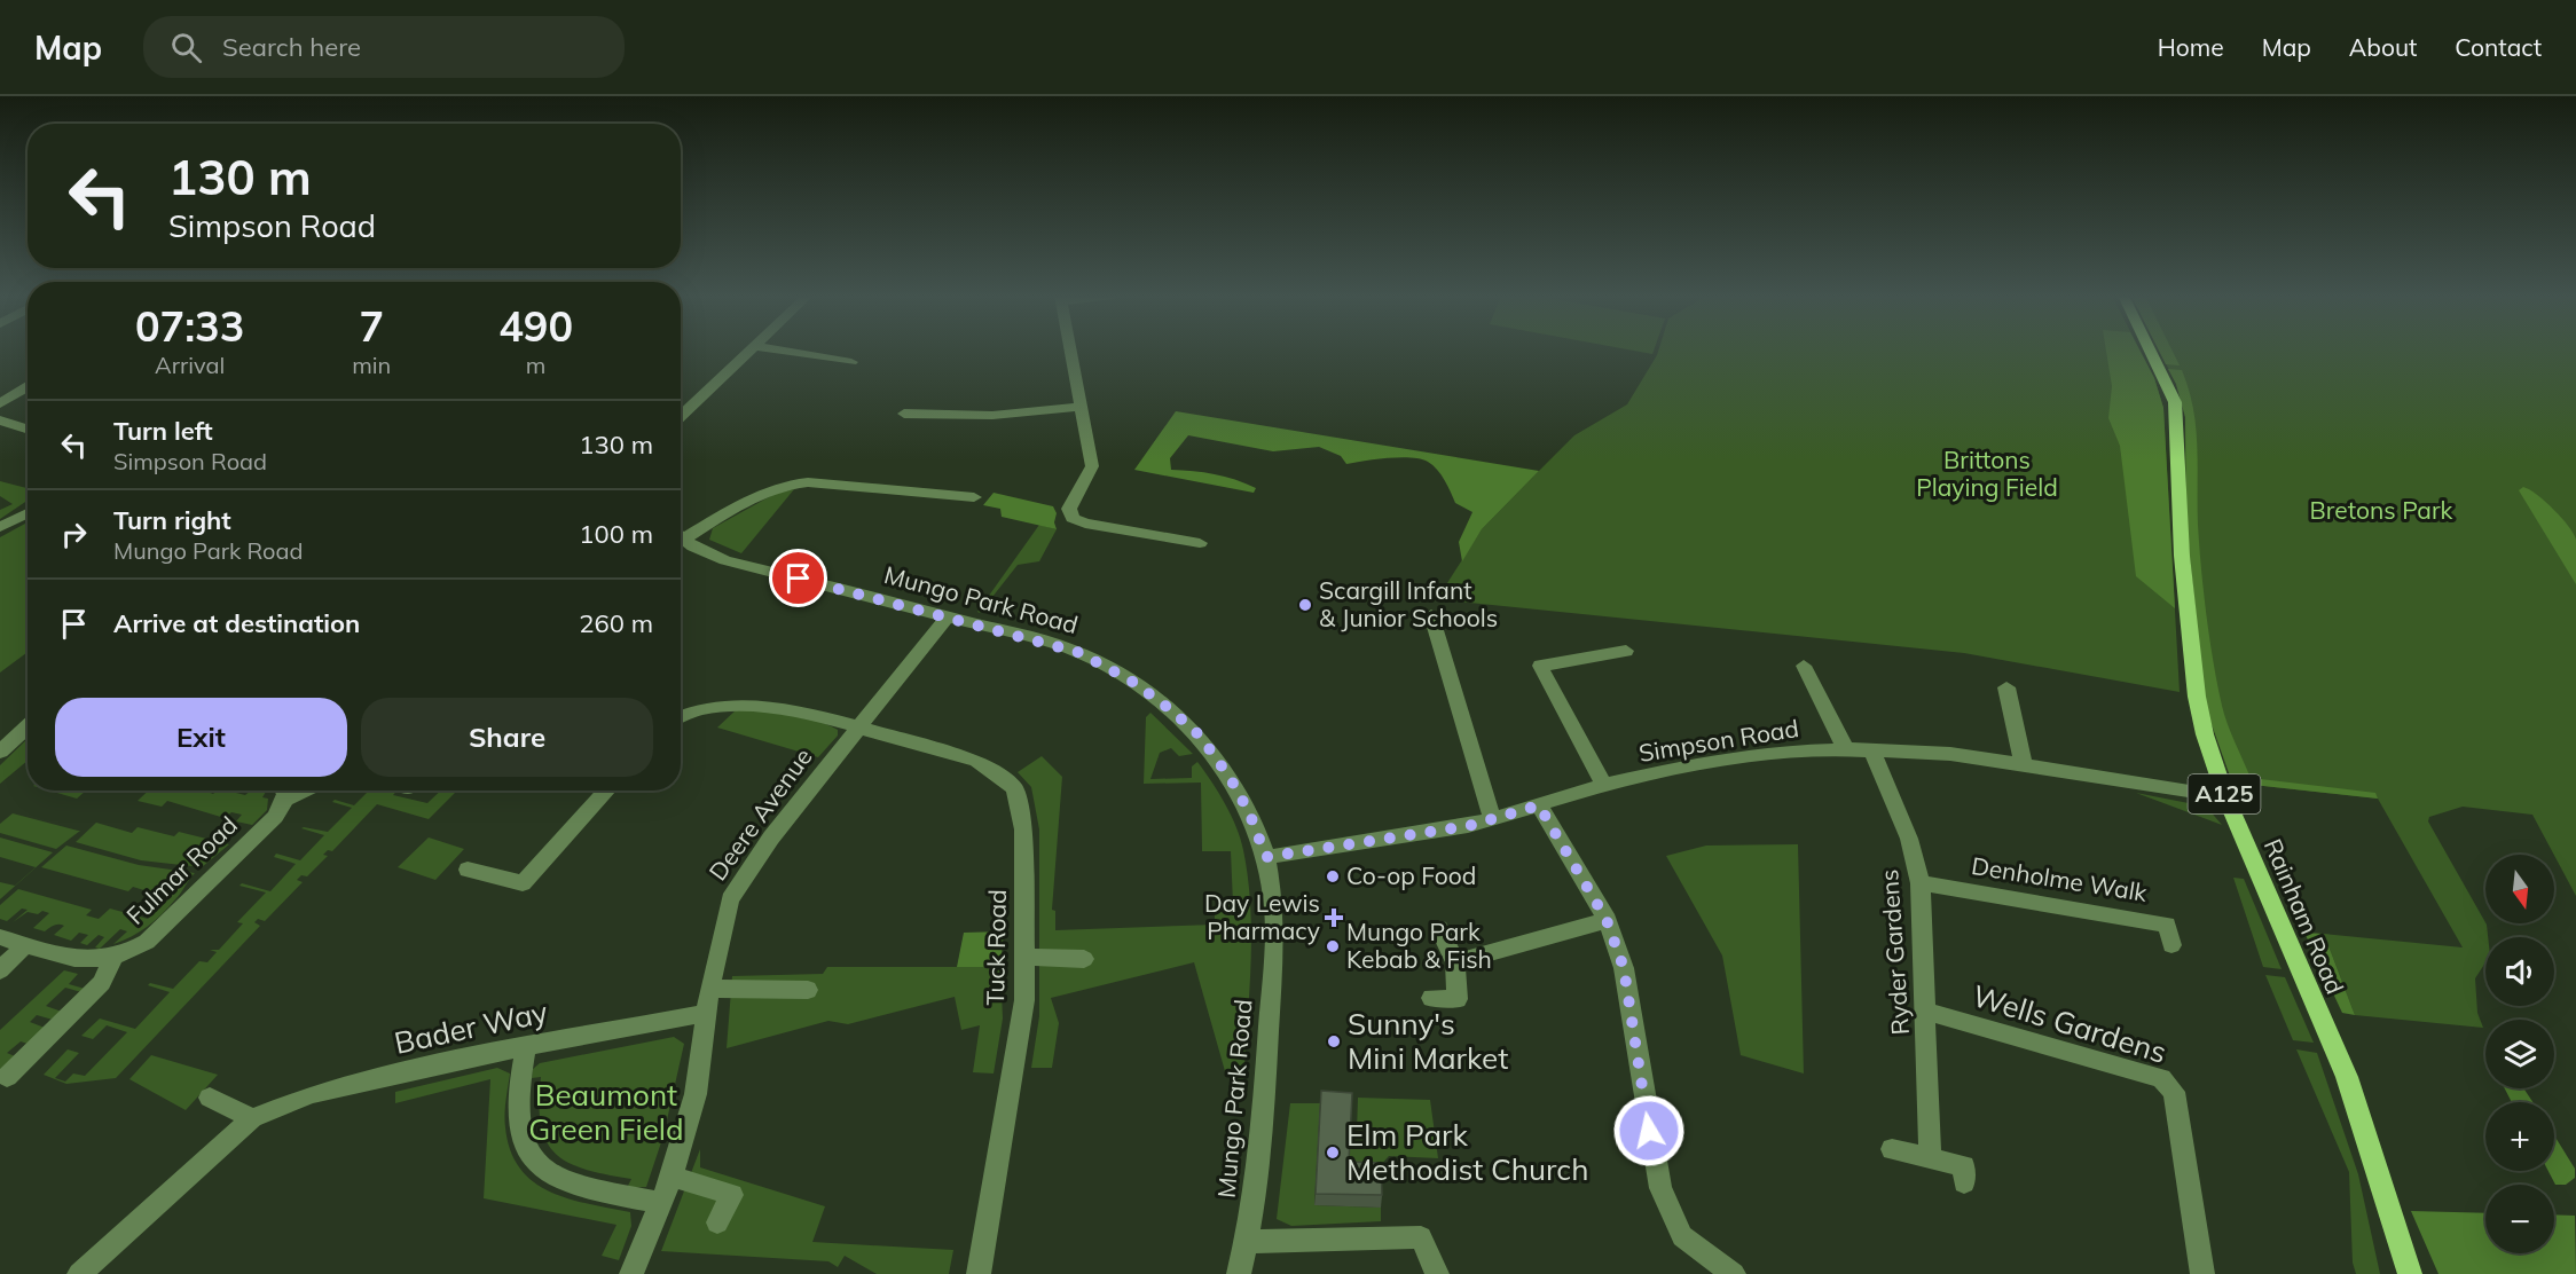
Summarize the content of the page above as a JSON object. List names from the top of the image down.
{
  "streets": {
    "main road": ["A125", "Rainham Road"],
    "street": [
      "Mungo Park Road",
      "Simpson Road",
      "Deere Avenue",
      "Fulmar Road",
      "Denholme Walk",
      "Tuck Road",
      "Ryder Gardens",
      "Wells Gardens",
      "Bader Way"
    ]
  },
  "crossings": [
    ["Mungo Park Road", "Simpson Road"],
    ["Mungo Park Road", "Deere Avenue"],
    ["Simpson Road", "Rainham Road"],
    ["Simpson Road", "Ryder Gardens"],
    ["Deere Avenue", "Tuck Road"],
    ["Deere Avenue", "Bader Way"],
    ["Denholme Walk", "Ryder Gardens"],
    ["Ryder Gardens", "Wells Gardens"]
  ],
  "parks": ["Brittons Playing Field", "Bretons Park", "Beaumont Green Field"],
  "places": {
    "other": [
      "Scargill Infant & Junior Schools",
      "Co-op Food",
      "Mungo Park Kebab & Fish",
      "Sunny's Mini Market",
      "Elm Park Methodist Church"
    ],
    "health": ["Day Lewis Pharmacy"]
  },
  "north": "bottom",
  "page": {
    "header": "Map",
    "search": "Search here",
    "nav": [
      "Home",
      "Map",
      "About",
      "Contact"
    ],
    "turn": ["130 m", "Simpson Road"],
    "eta": [
      "07:33",
      "Arrival",
      "7",
      "min",
      "490",
      "m"
    ],
    "list": [
      {
        "name": "Turn left",
        "note": "Simpson Road",
        "value": "130 m"
      },
      {
        "name": "Turn right",
        "note": "Mungo Park Road",
        "value": "100 m"
      },
      {
        "name": "Arrive at destination",
        "value": "260 m"
      }
    ],
    "buttons": ["Exit", "Share"],
    "map_buttons": ["+", "−"]
  }
}
